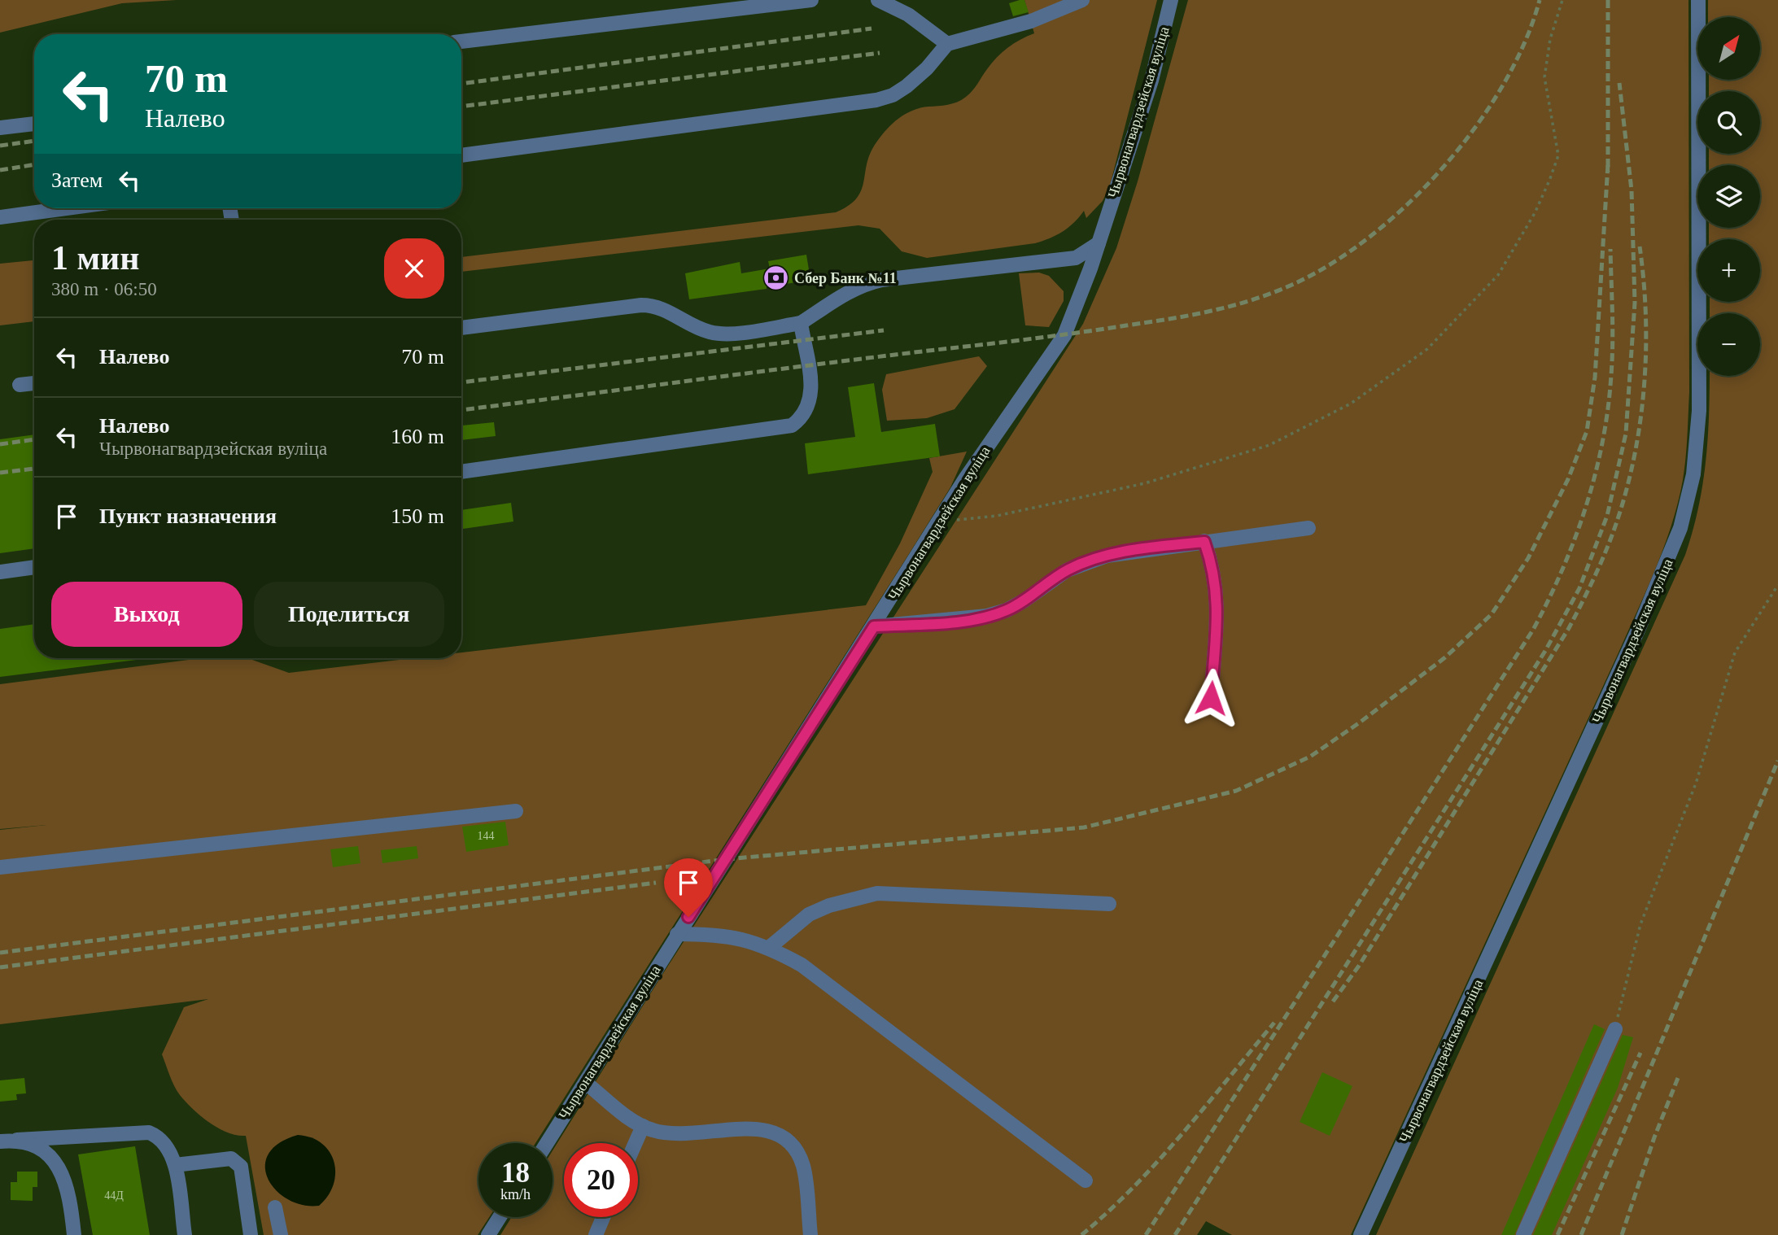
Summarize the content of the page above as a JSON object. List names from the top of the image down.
{
  "streets": {
    "street": ["Чырвонагвардзейская вуліца"]
  },
  "places": {
    "bank": ["Сбер Банк №11"]
  },
  "house_numbers": ["144", "44Д"],
  "north": "top right",
  "page": {
    "map_buttons": ["+", "−"],
    "turn": ["70 m", "Налево"],
    "then": "Затем",
    "heading": ["1 мин", "380 m · 06:50"],
    "list": [
      {
        "name": "Налево",
        "value": "70 m"
      },
      {
        "name": "Налево",
        "note": "Чырвонагвардзейская вуліца",
        "value": "160 m"
      },
      {
        "name": "Пункт назначения",
        "value": "150 m"
      }
    ],
    "buttons": ["Выход", "Поделиться"],
    "speed": "18 km/h",
    "limit": "20"
  }
}
